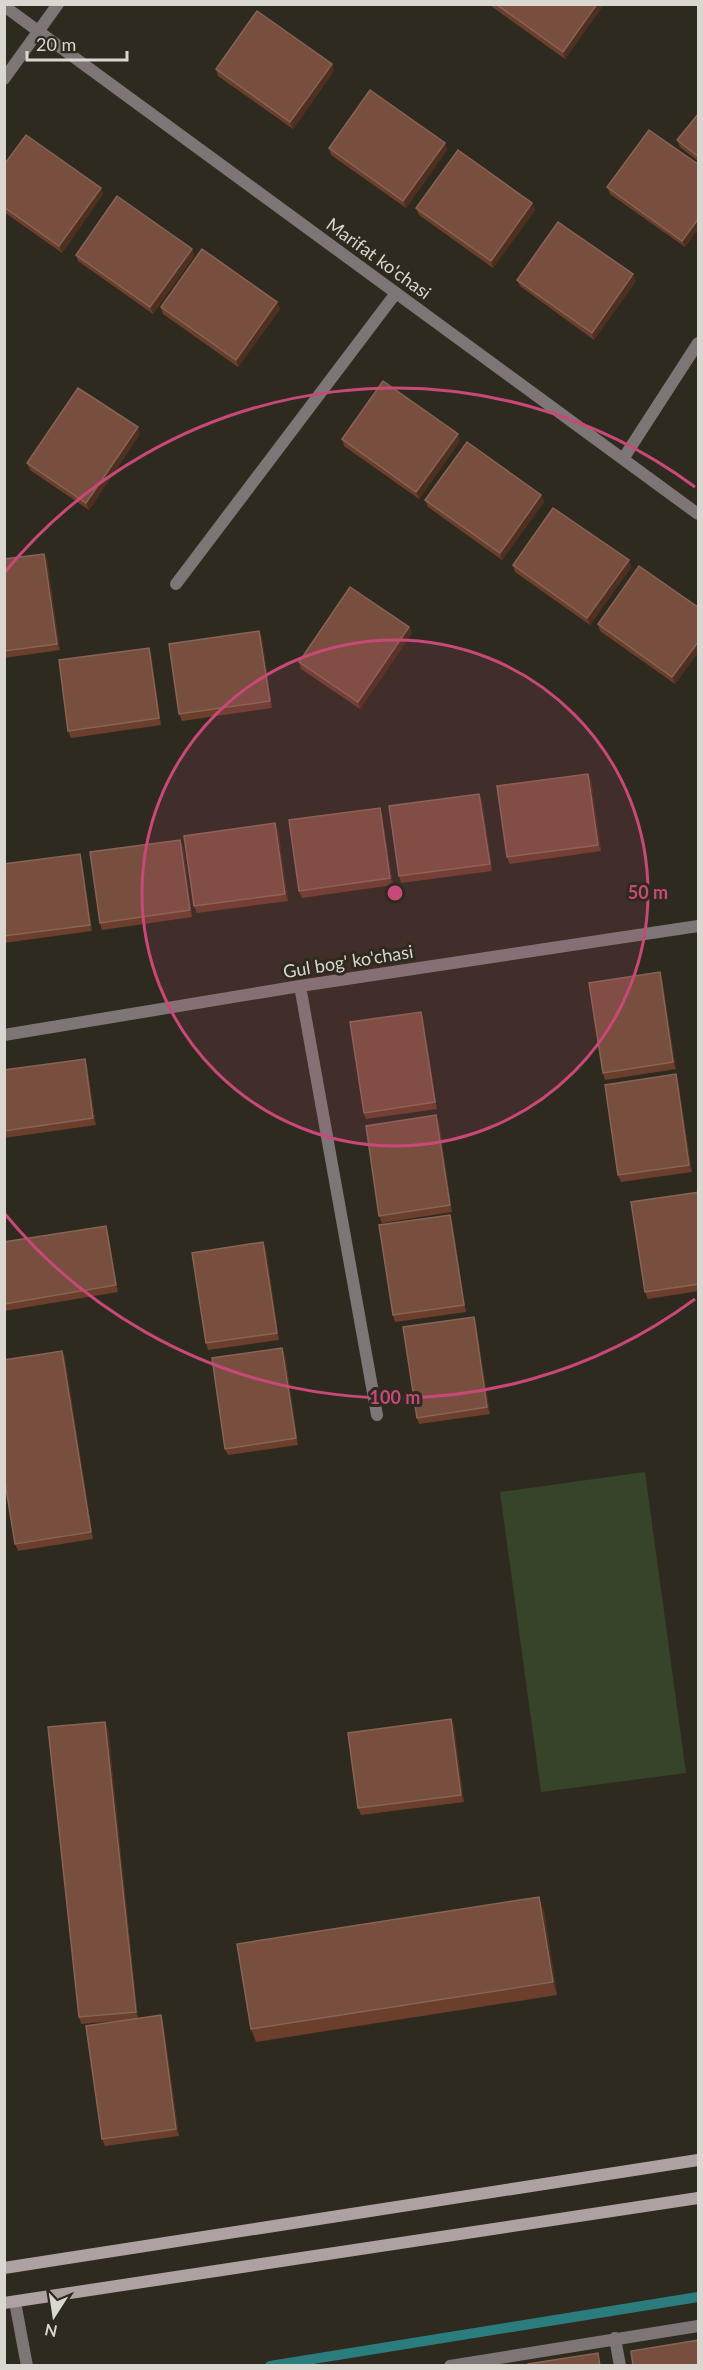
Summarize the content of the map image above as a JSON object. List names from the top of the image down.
{
  "streets": {
    "street": ["Marifat ko'chasi", "Gul bog' ko'chasi"]
  },
  "scale_bar": "20 m",
  "north": "bottom",
  "rings": ["50 m", "100 m"]
}
